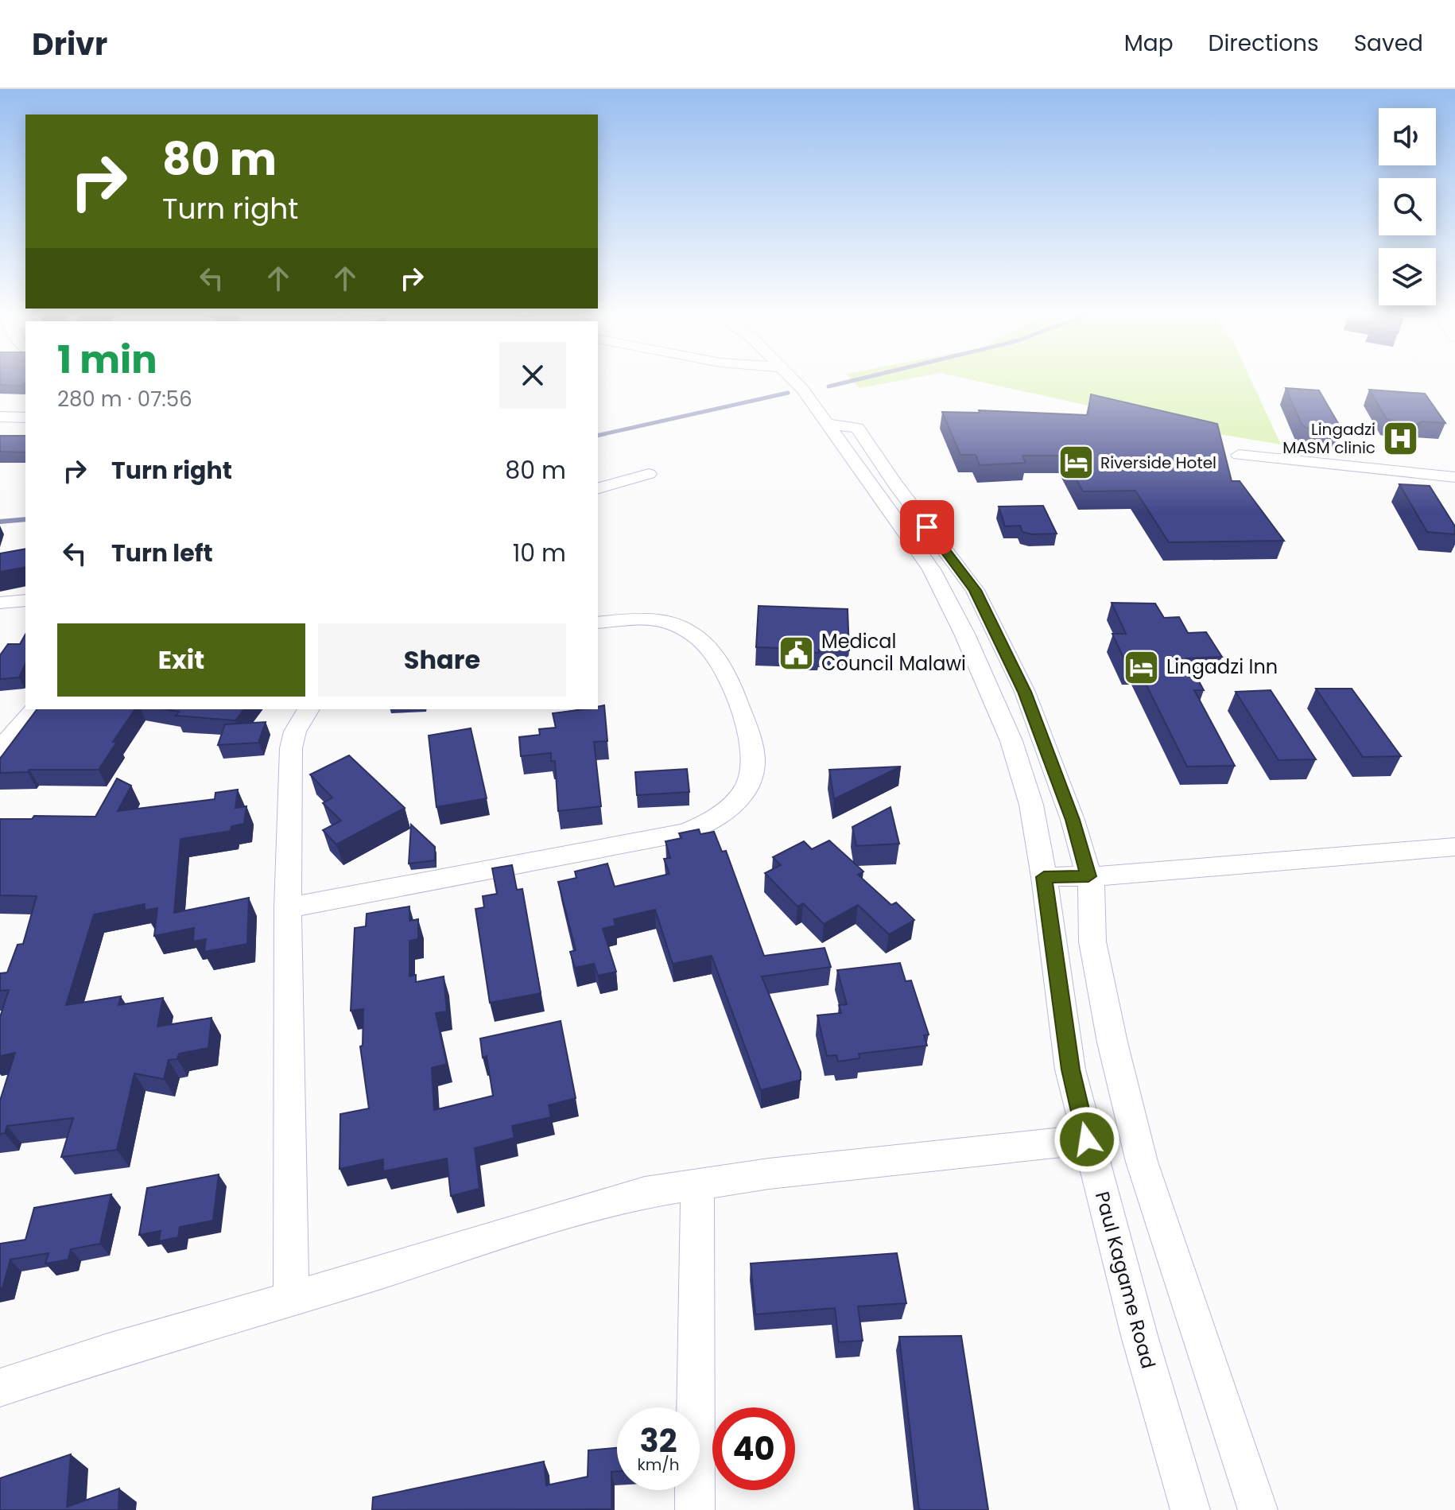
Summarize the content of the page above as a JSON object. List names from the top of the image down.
{
  "streets": {
    "street": ["Paul Kagame Road"]
  },
  "places": {
    "hospital": ["Lingadzi MASM clinic"],
    "hotel": ["Riverside Hotel", "Lingadzi Inn"],
    "public building": ["Medical Council Malawi"]
  },
  "page": {
    "header": "Drivr",
    "nav": ["Map", "Directions", "Saved"],
    "turn": ["80 m", "Turn right"],
    "heading": ["1 min", "280 m · 07:56"],
    "list": [
      {
        "name": "Turn right",
        "value": "80 m"
      },
      {
        "name": "Turn left",
        "value": "10 m"
      }
    ],
    "buttons": ["Exit", "Share"],
    "speed": "32 km/h",
    "limit": "40"
  }
}
